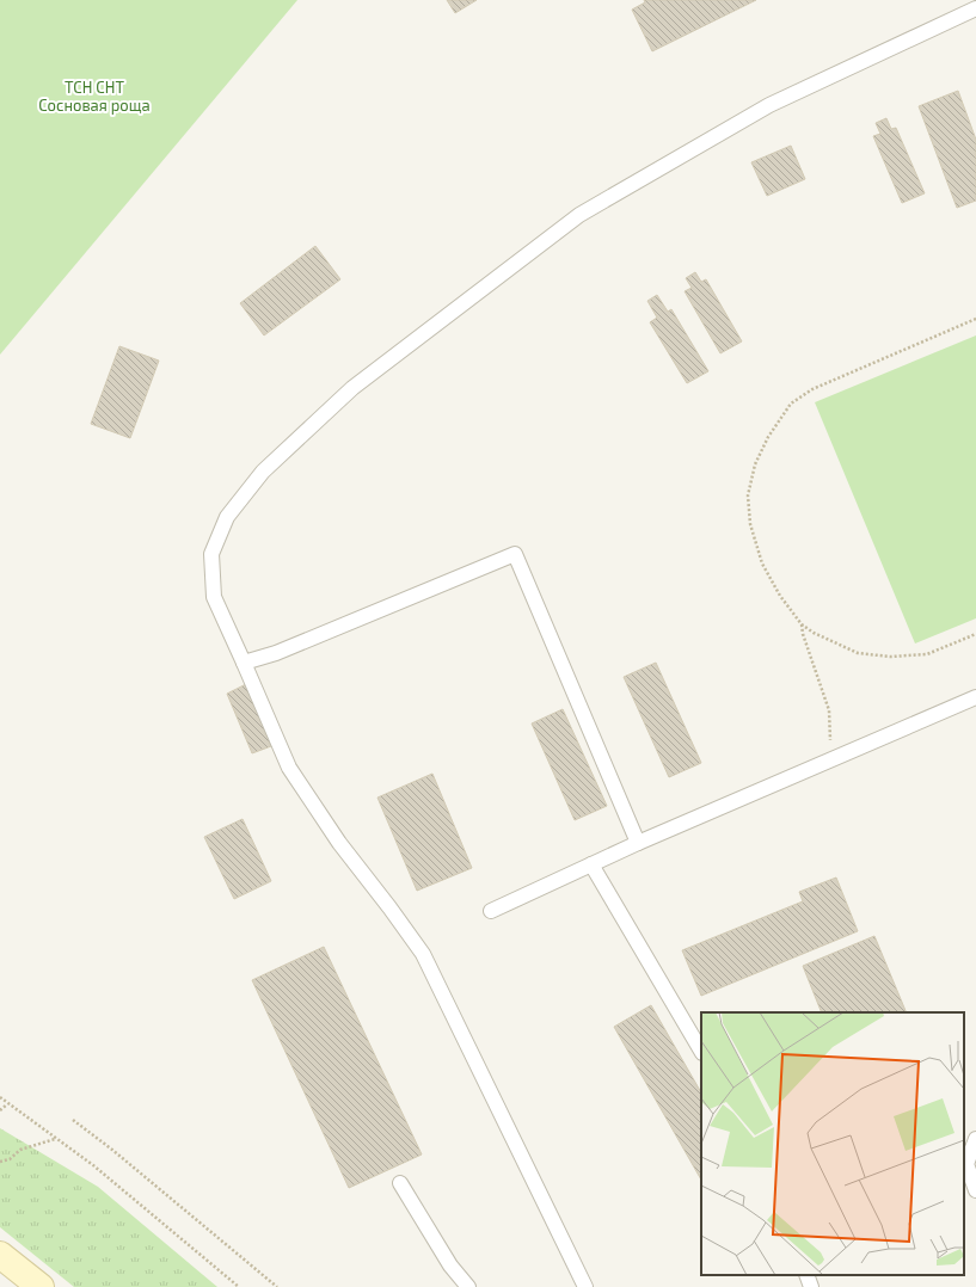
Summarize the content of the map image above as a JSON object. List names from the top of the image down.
{
  "parks": ["ТСН СНТ Сосновая роща"]
}
